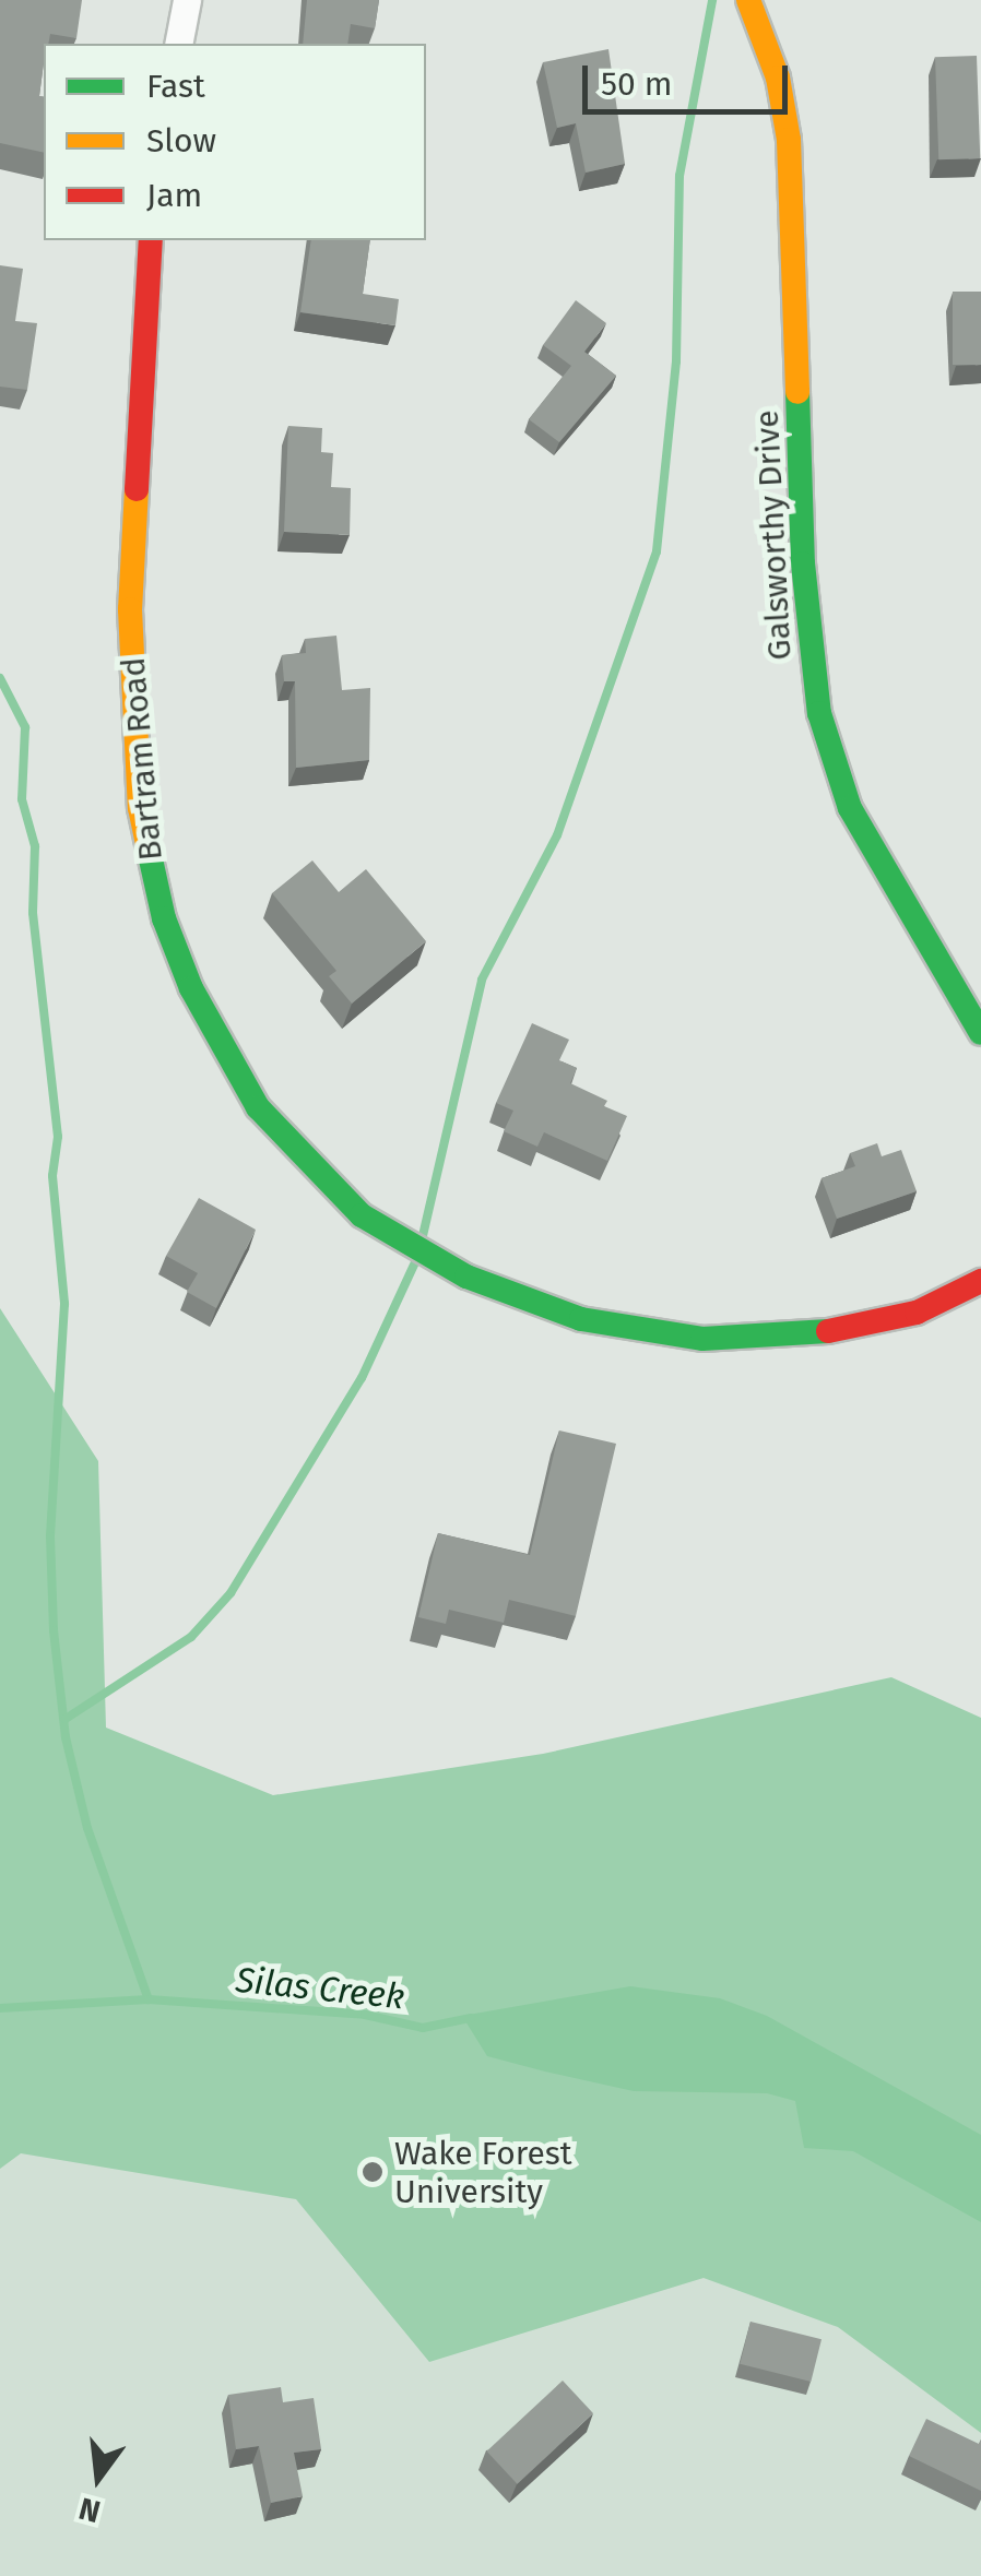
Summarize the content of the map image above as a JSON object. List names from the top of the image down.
{
  "streets": {
    "street": ["Galsworthy Drive", "Bartram Road"]
  },
  "water": ["Silas Creek"],
  "places": ["Wake Forest University"],
  "legend": ["Fast", "Slow", "Jam"],
  "scale_bar": "50 m",
  "north": "bottom"
}
